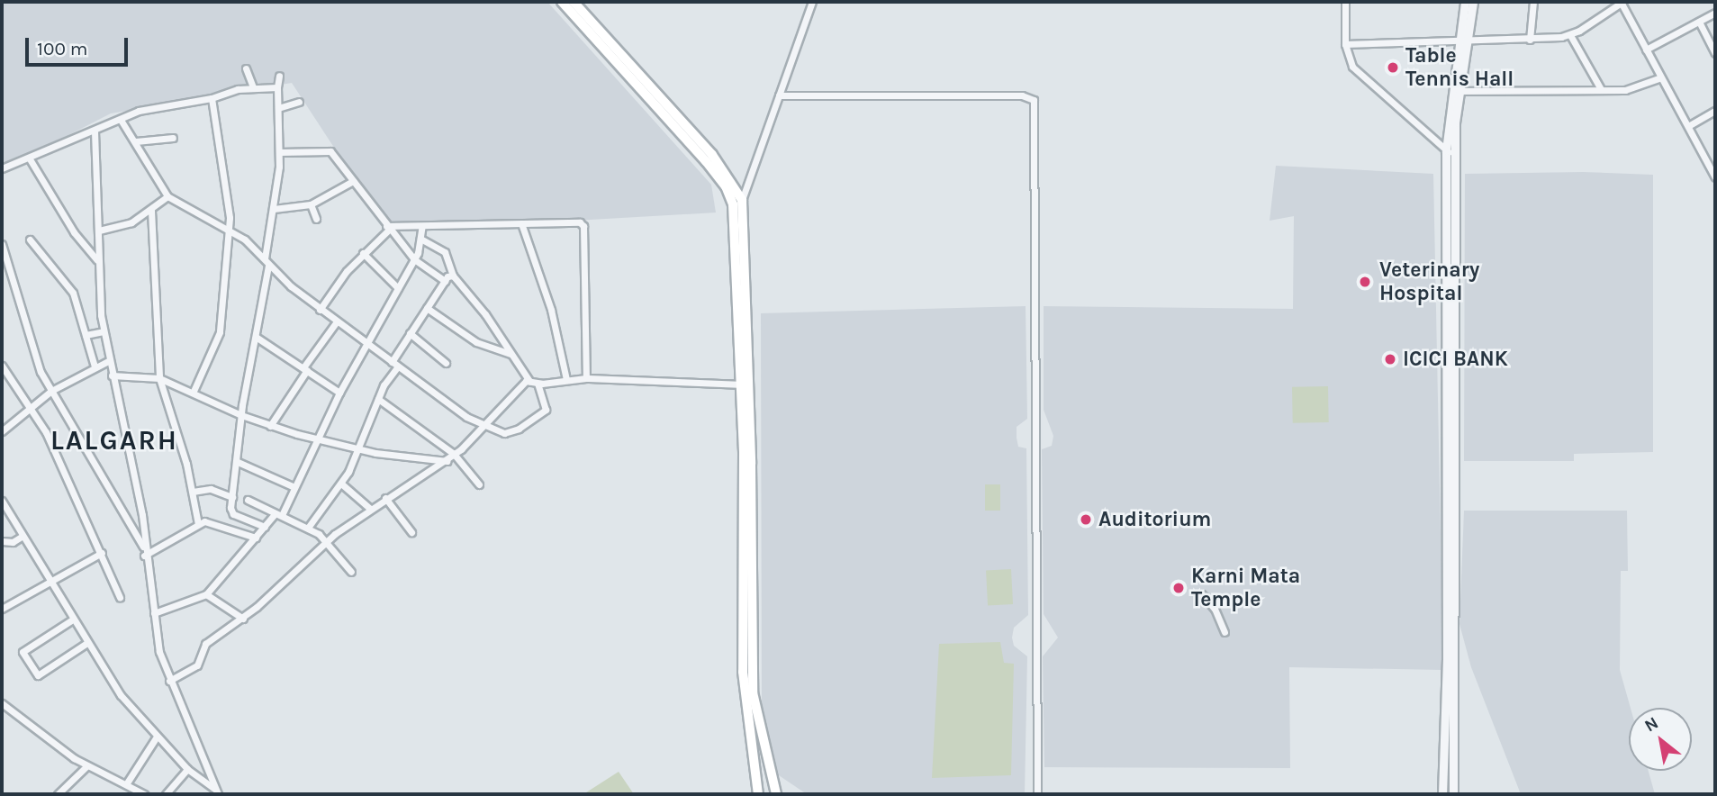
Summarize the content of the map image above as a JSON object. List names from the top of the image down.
{
  "districts": ["LALGARH"],
  "places": [
    "Table Tennis Hall",
    "Veterinary Hospital",
    "ICICI BANK",
    "Auditorium",
    "Karni Mata Temple"
  ],
  "scale_bar": "100 m",
  "north": "top left"
}
